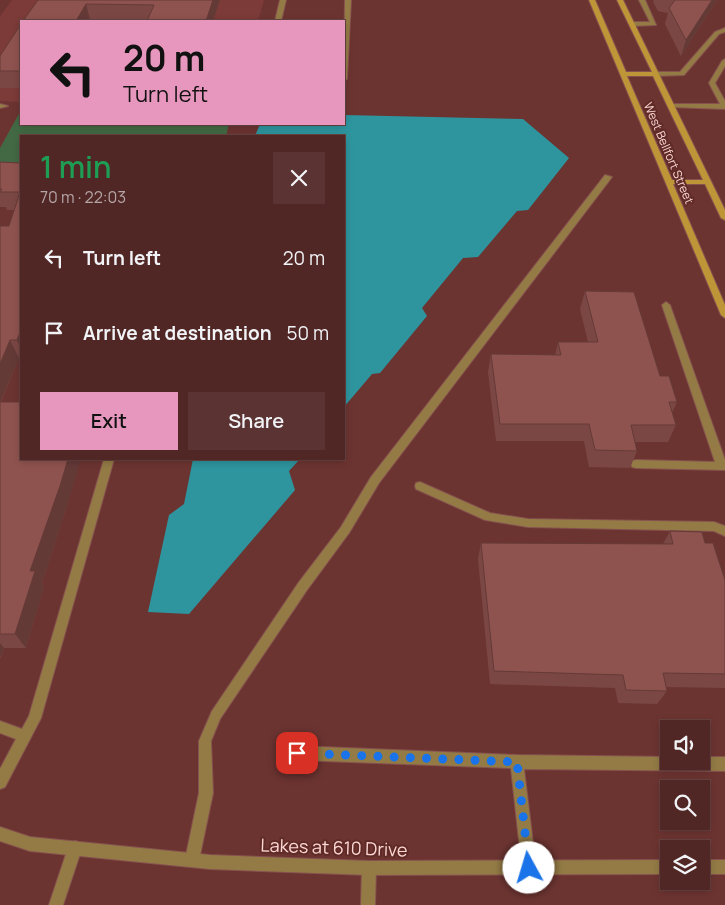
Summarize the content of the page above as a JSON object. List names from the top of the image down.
{
  "streets": {
    "main road": ["West Bellfort Street"],
    "street": ["Lakes at 610 Drive"]
  },
  "page": {
    "turn": ["20 m", "Turn left"],
    "heading": ["1 min", "70 m · 22:03"],
    "list": [
      {
        "name": "Turn left",
        "value": "20 m"
      },
      {
        "name": "Arrive at destination",
        "value": "50 m"
      }
    ],
    "buttons": ["Exit", "Share"]
  }
}
